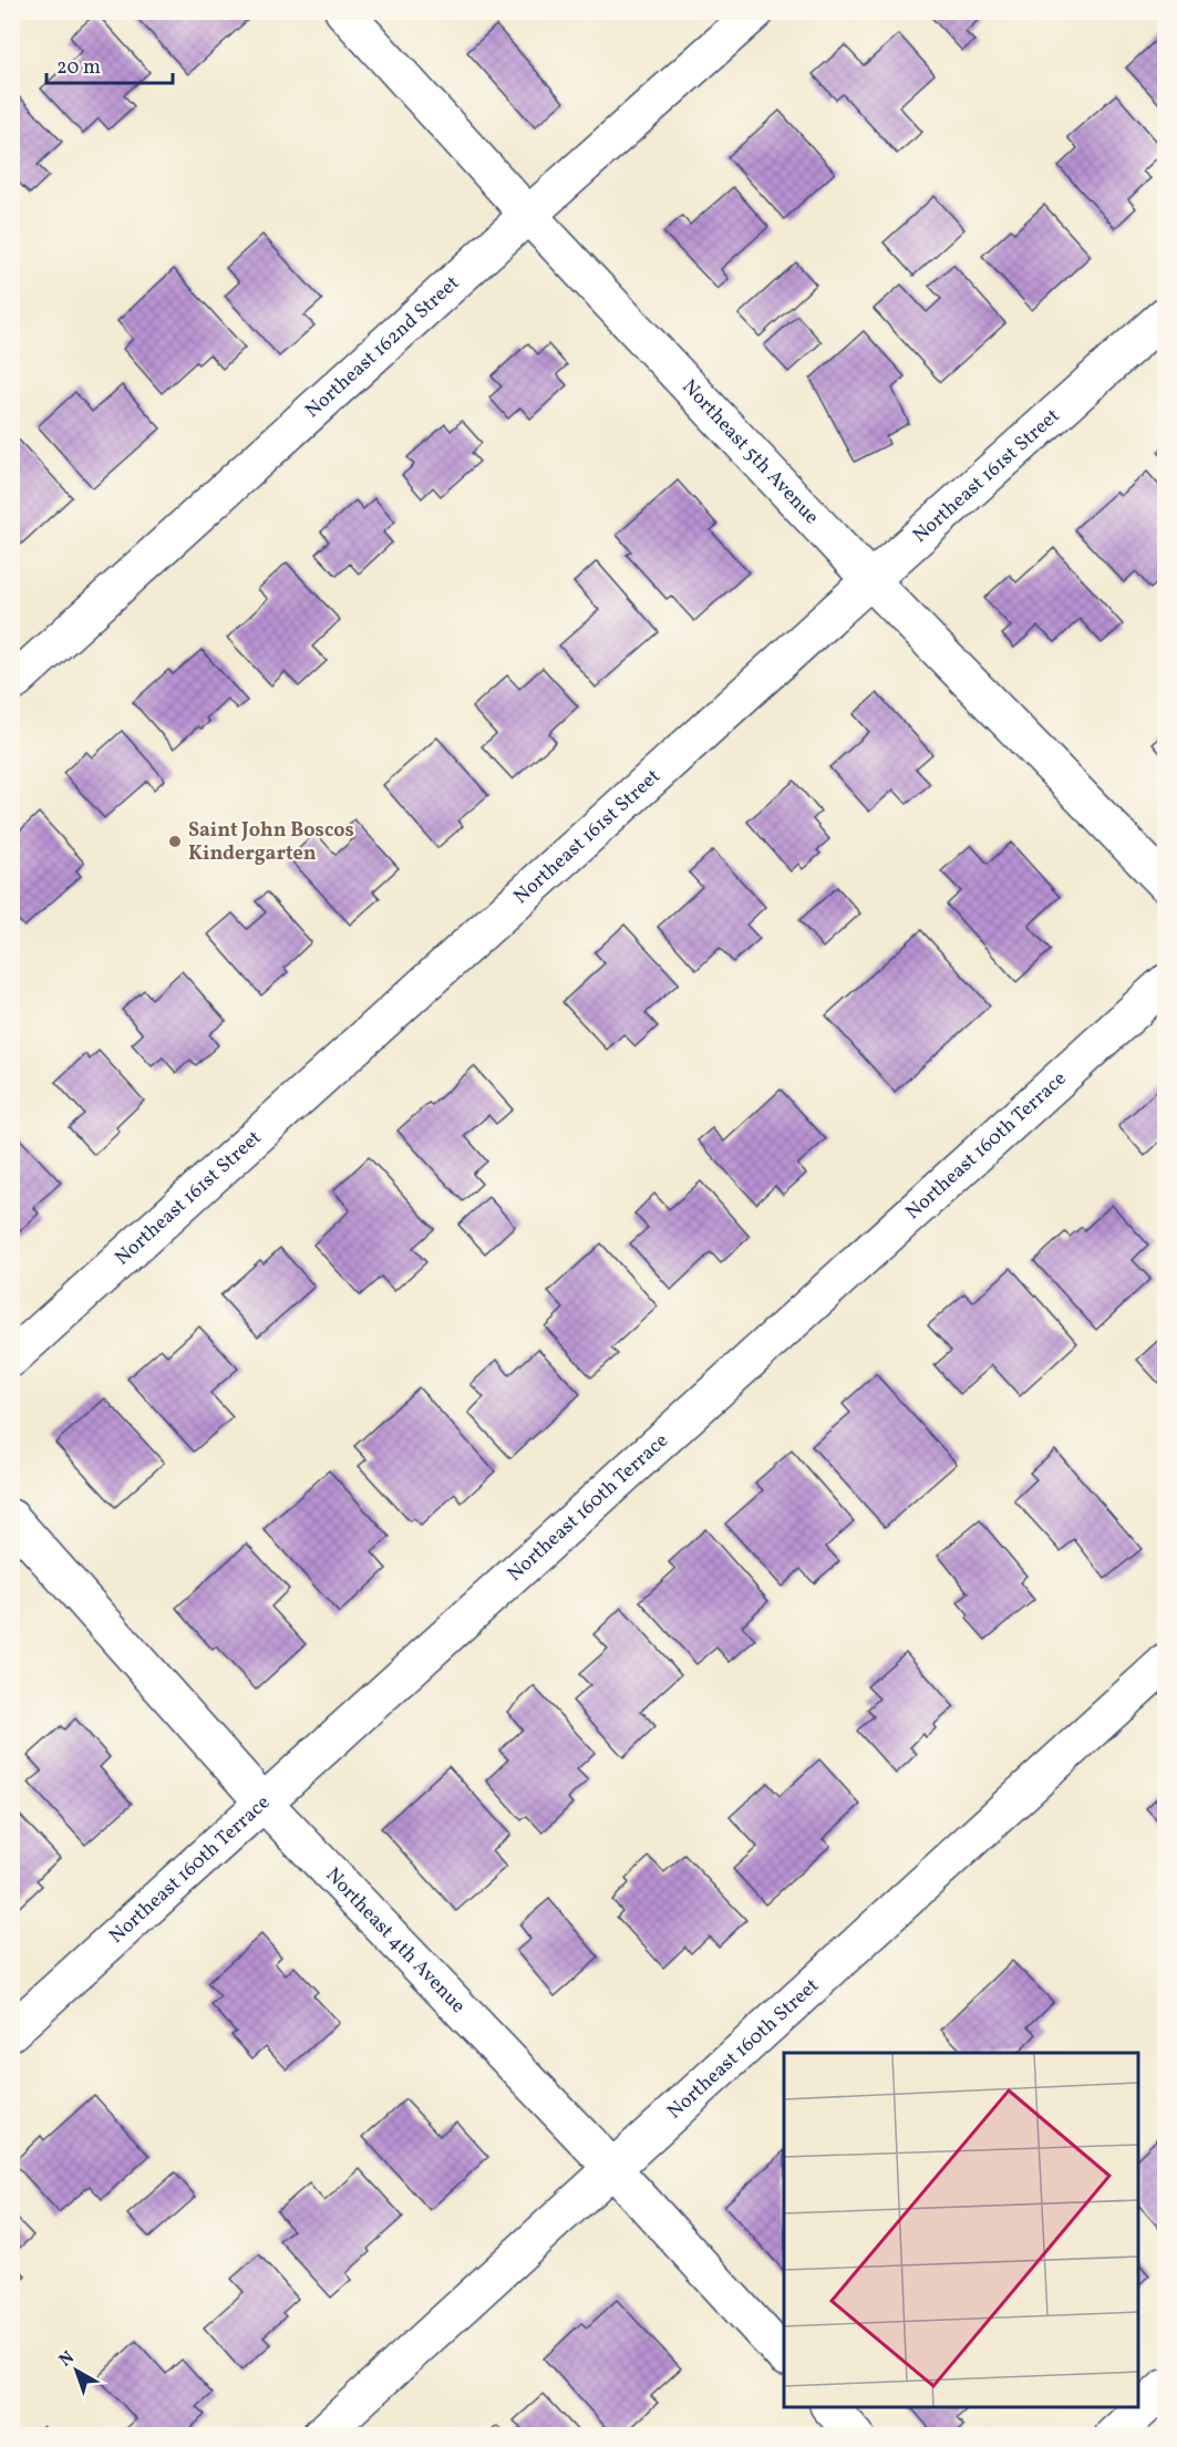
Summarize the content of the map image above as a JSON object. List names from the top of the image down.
{
  "streets": {
    "street": [
      "Northeast 162nd Street",
      "Northeast 5th Avenue",
      "Northeast 161st Street",
      "Northeast 160th Terrace",
      "Northeast 4th Avenue",
      "Northeast 160th Street"
    ]
  },
  "crossings": [
    ["Northeast 162nd Street", "Northeast 5th Avenue"],
    ["Northeast 5th Avenue", "Northeast 161st Street"],
    ["Northeast 160th Terrace", "Northeast 4th Avenue"],
    ["Northeast 4th Avenue", "Northeast 160th Street"]
  ],
  "places": ["Saint John Boscos Kindergarten"],
  "scale_bar": "20 m",
  "north": "top left"
}
